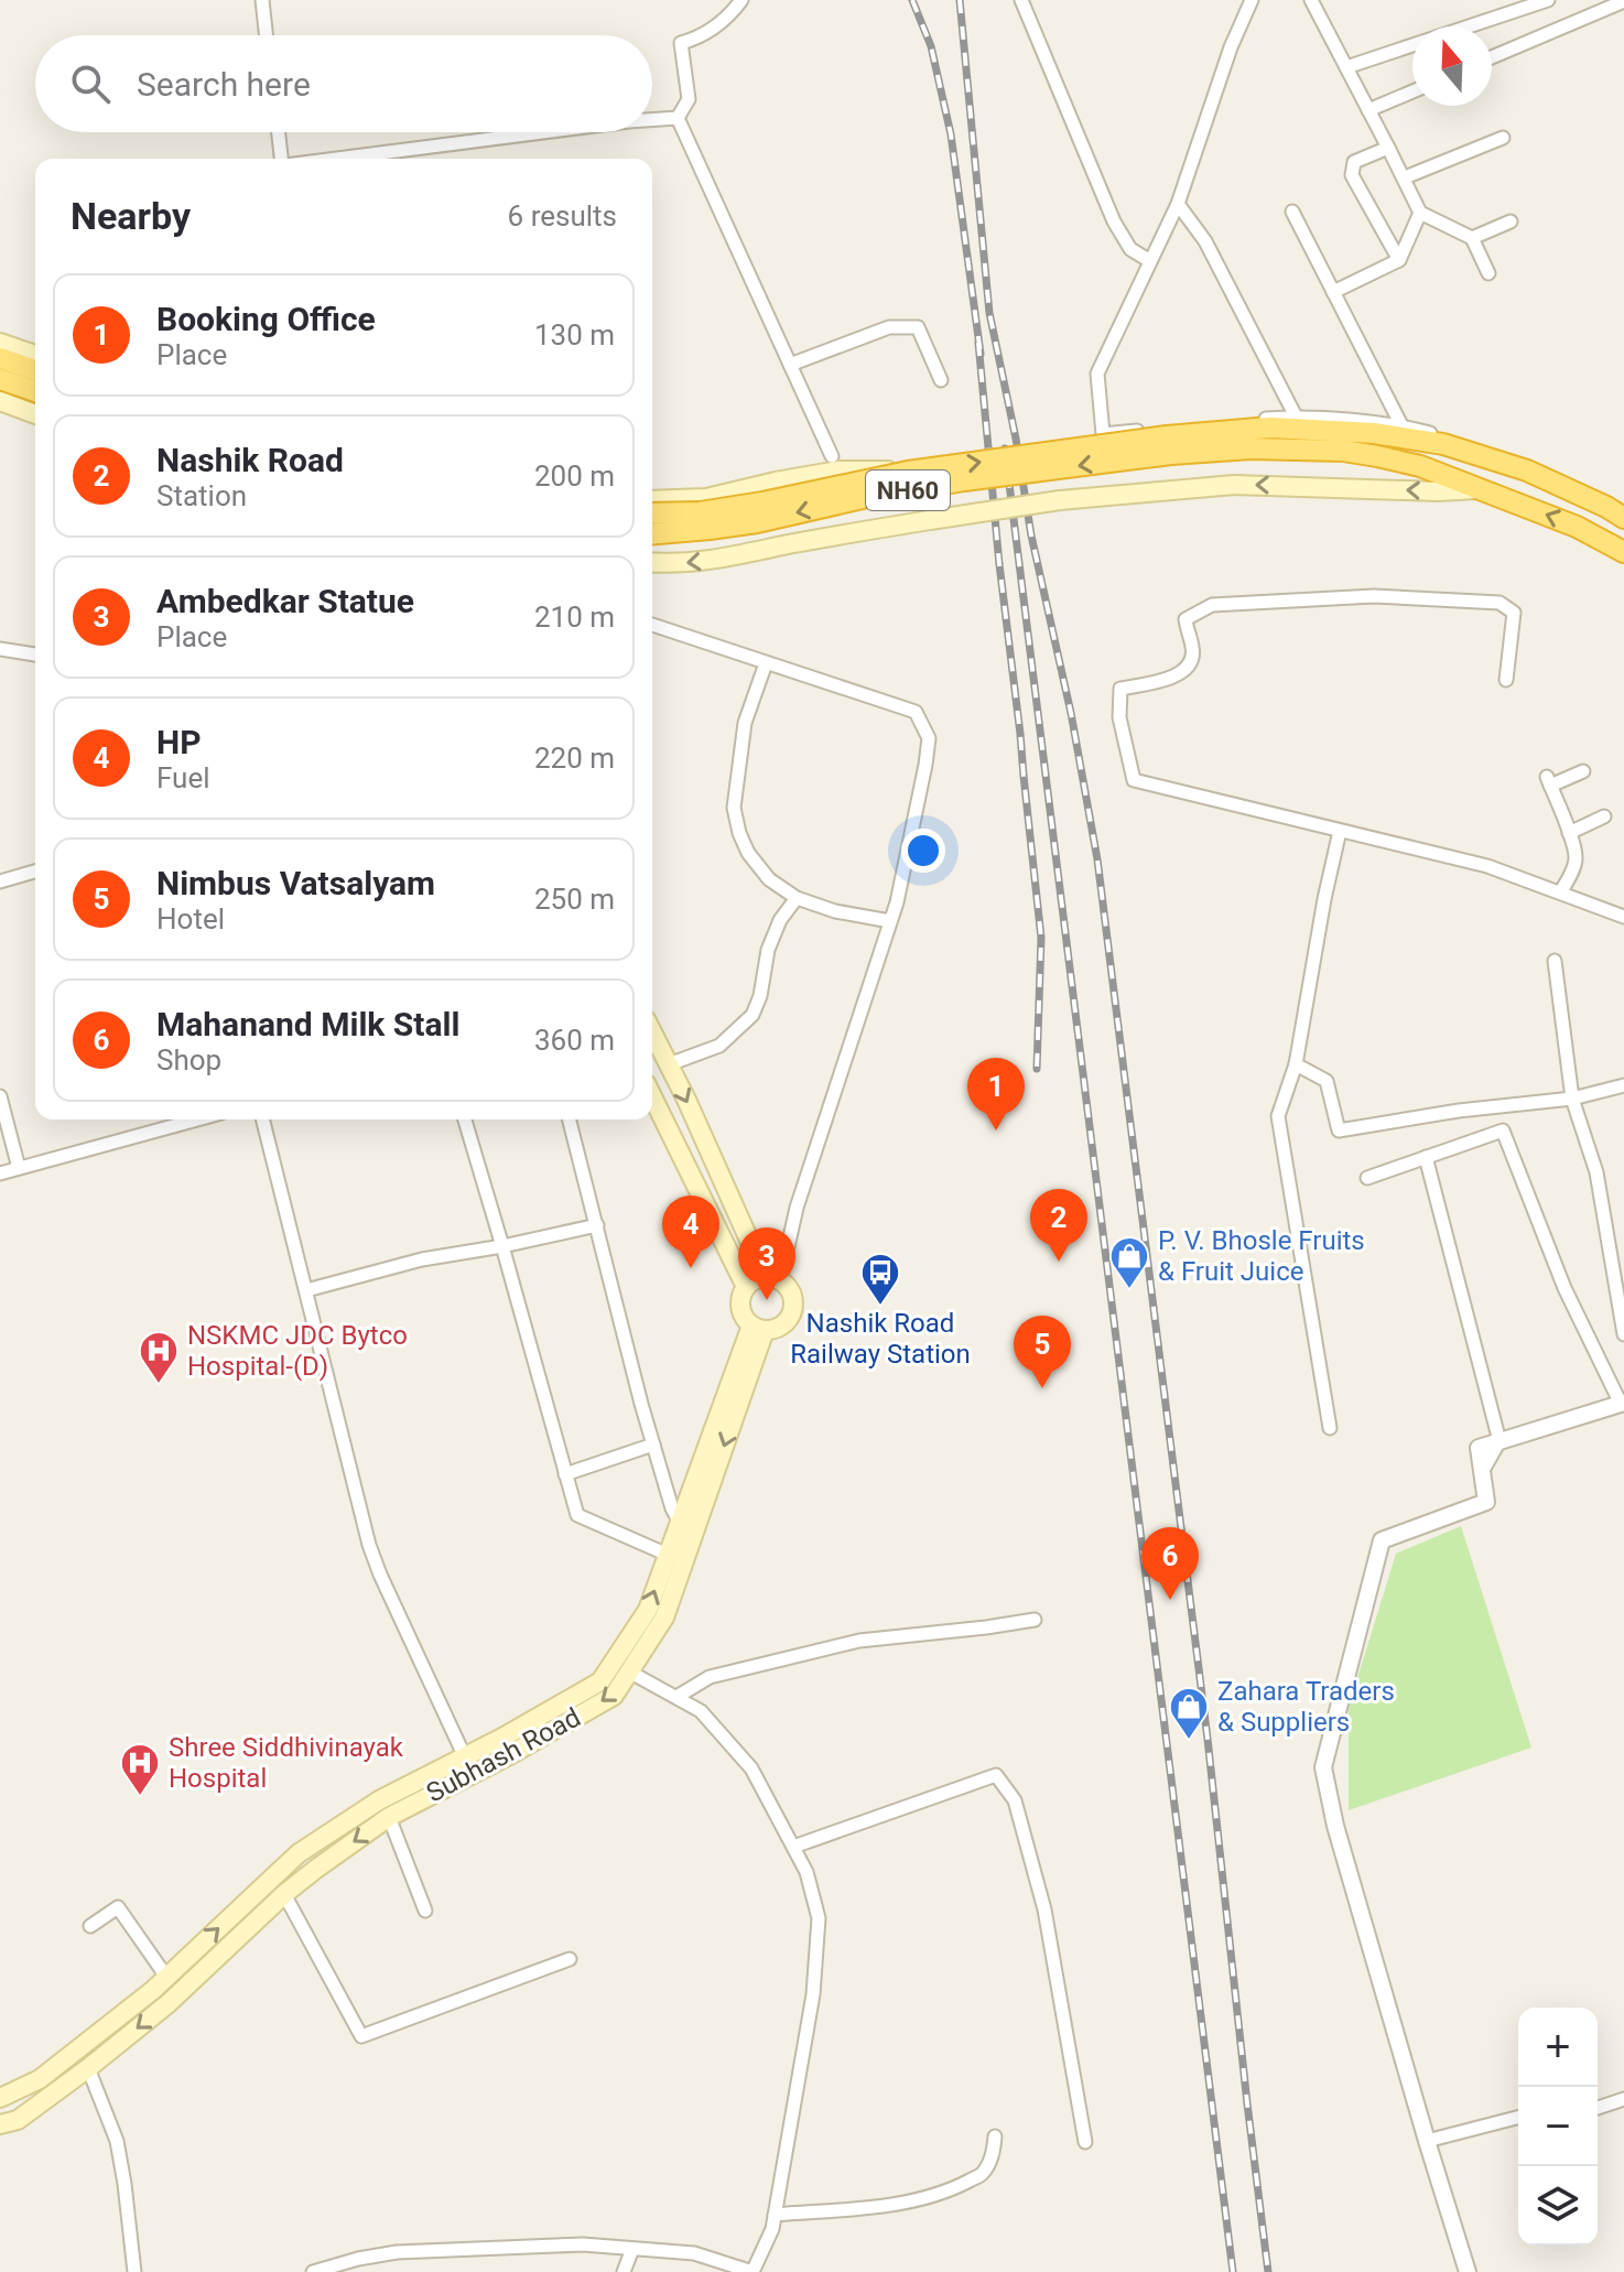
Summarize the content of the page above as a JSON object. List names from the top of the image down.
{
  "streets": {
    "highway": ["NH60"],
    "main road": ["Subhash Road"]
  },
  "places": {
    "shop": ["P. V. Bhosle Fruits & Fruit Juice", "Zahara Traders & Suppliers"],
    "bus stop": ["Nashik Road Railway Station"],
    "hospital": ["NSKMC JDC Bytco Hospital-(D)", "Shree Siddhivinayak Hospital"]
  },
  "north": "top",
  "page": {
    "search": "Search here",
    "heading": ["Nearby", "6 results"],
    "list": [
      {
        "mark": "1",
        "name": "Booking Office",
        "note": "Place",
        "value": "130 m"
      },
      {
        "mark": "2",
        "name": "Nashik Road",
        "note": "Station",
        "value": "200 m"
      },
      {
        "mark": "3",
        "name": "Ambedkar Statue",
        "note": "Place",
        "value": "210 m"
      },
      {
        "mark": "4",
        "name": "HP",
        "note": "Fuel",
        "value": "220 m"
      },
      {
        "mark": "5",
        "name": "Nimbus Vatsalyam",
        "note": "Hotel",
        "value": "250 m"
      },
      {
        "mark": "6",
        "name": "Mahanand Milk Stall",
        "note": "Shop",
        "value": "360 m"
      }
    ],
    "pins": [
      "1",
      "2",
      "4",
      "3",
      "5",
      "6"
    ],
    "map_buttons": ["+", "−"]
  }
}
